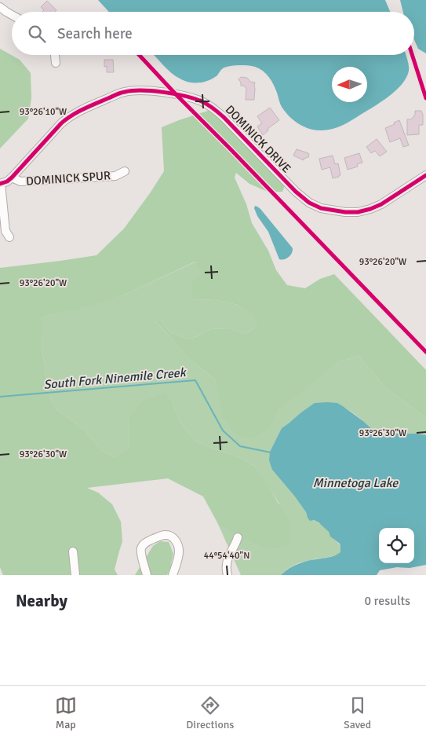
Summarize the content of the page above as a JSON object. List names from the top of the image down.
{
  "streets": {
    "street": ["DOMINICK DRIVE", "DOMINICK SPUR"]
  },
  "crossings": [
    ["DOMINICK DRIVE", "DOMINICK SPUR"]
  ],
  "water": ["South Fork Ninemile Creek", "Minnetoga Lake"],
  "north": "left",
  "page": {
    "search": "Search here",
    "heading": ["Nearby", "0 results"],
    "nav": ["Map", "Directions", "Saved"]
  },
  "coordinates": [
    "93°26'10\"W",
    "93°26'20\"W",
    "93°26'30\"W",
    "44°54'40\"N"
  ]
}
